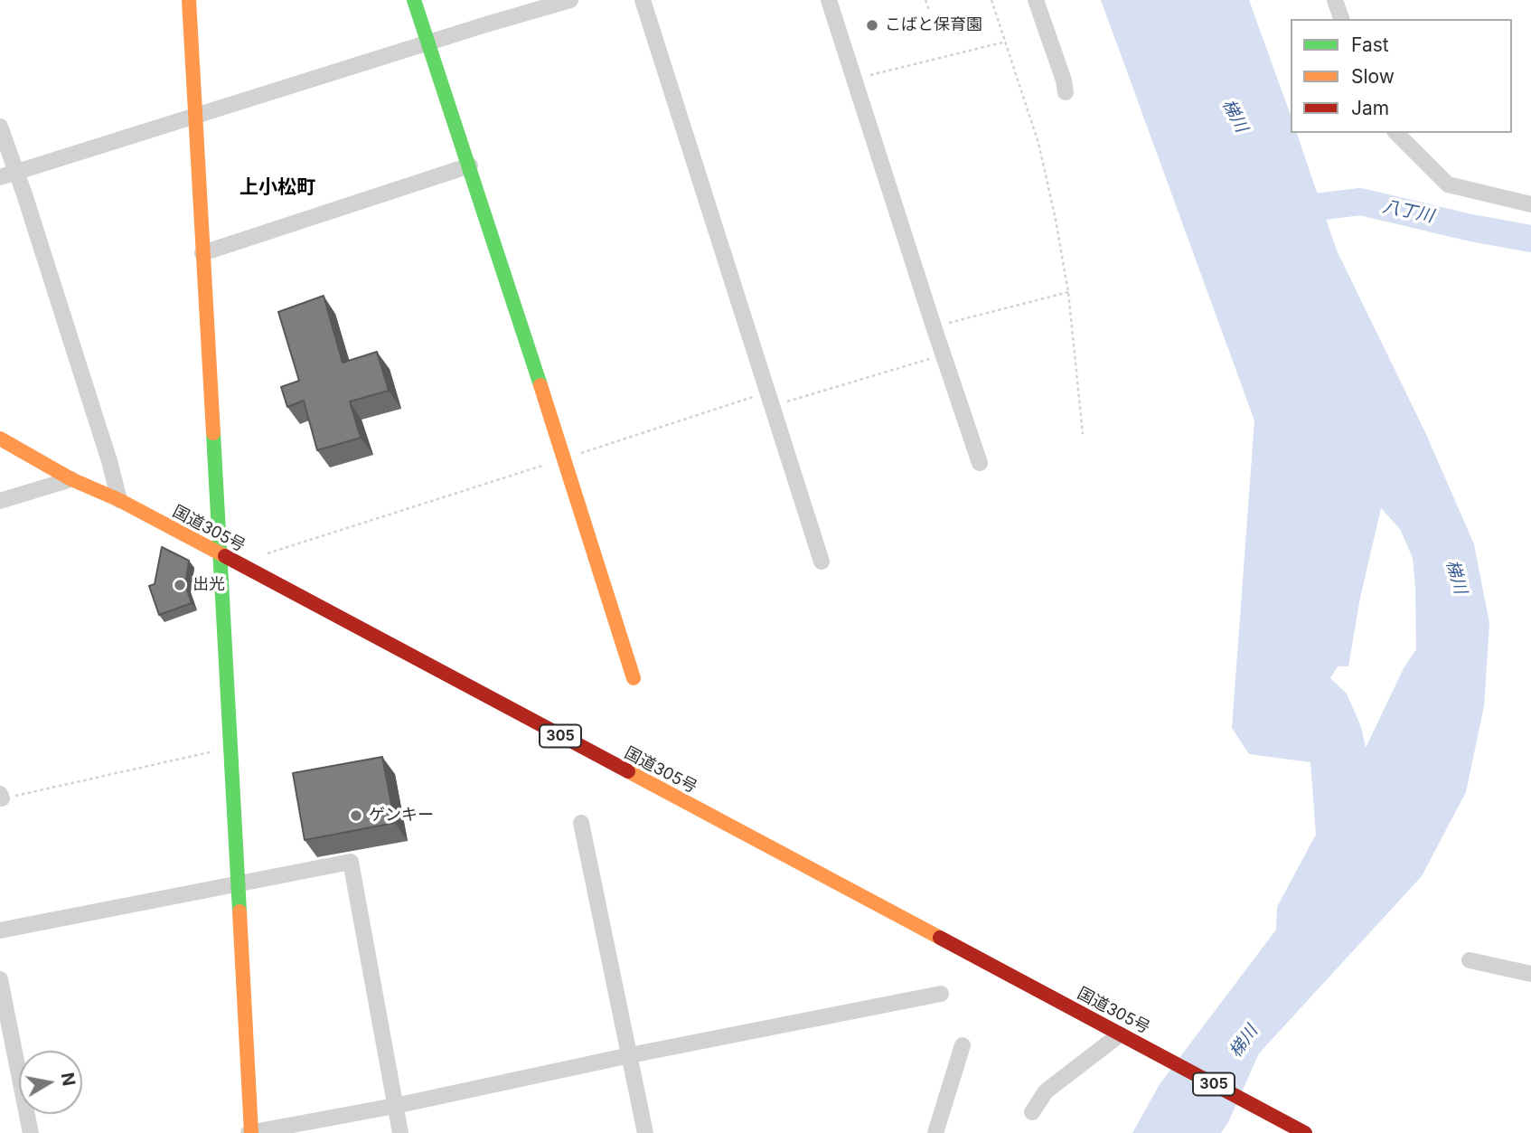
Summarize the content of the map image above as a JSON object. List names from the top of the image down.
{
  "streets": {
    "main road": ["国道305号", "305"]
  },
  "districts": ["上小松町"],
  "water": ["梯川", "八丁川"],
  "places": ["こばと保育園", "出光", "ゲンキー"],
  "legend": ["Fast", "Slow", "Jam"],
  "north": "right"
}
